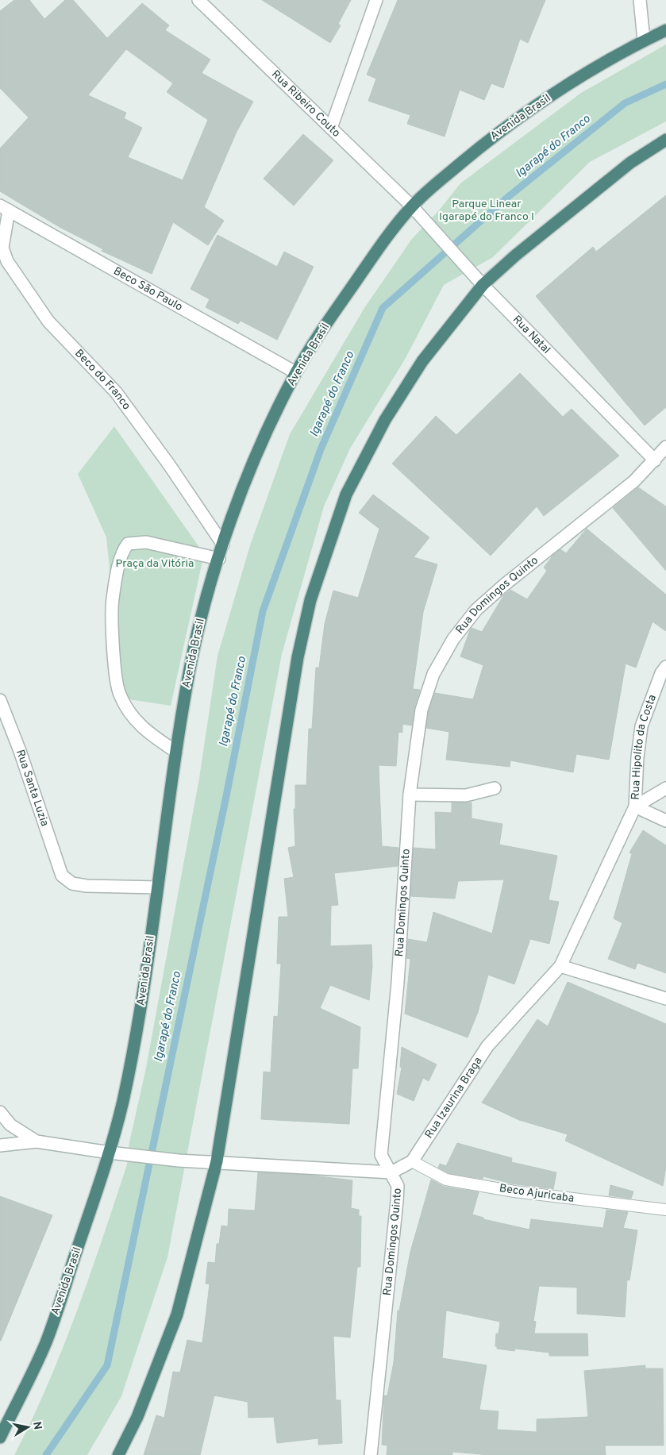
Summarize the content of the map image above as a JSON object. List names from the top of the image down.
{
  "streets": {
    "highway": ["Avenida Brasil"],
    "street": [
      "Rua Ribeiro Couto",
      "Beco São Paulo",
      "Rua Natal",
      "Beco do Franco",
      "Rua Domingos Quinto",
      "Rua Hipolito da Costa",
      "Rua Santa Luzia",
      "Rua Izaurina Braga"
    ],
    "lane": ["Beco Ajuricaba"]
  },
  "crossings": [
    ["Rua Ribeiro Couto", "Avenida Brasil"],
    ["Rua Ribeiro Couto", "Rua Natal"],
    ["Avenida Brasil", "Beco São Paulo"],
    ["Avenida Brasil", "Rua Natal"],
    ["Avenida Brasil", "Beco do Franco"],
    ["Avenida Brasil", "Rua Santa Luzia"],
    ["Beco São Paulo", "Beco do Franco"],
    ["Rua Natal", "Rua Domingos Quinto"],
    ["Rua Hipolito da Costa", "Rua Izaurina Braga"],
    ["Rua Izaurina Braga", "Beco Ajuricaba"]
  ],
  "water": ["Igarapé do Franco"],
  "parks": ["Parque Linear Igarapé do Franco I", "Praça da Vitória"],
  "north": "right"
}
